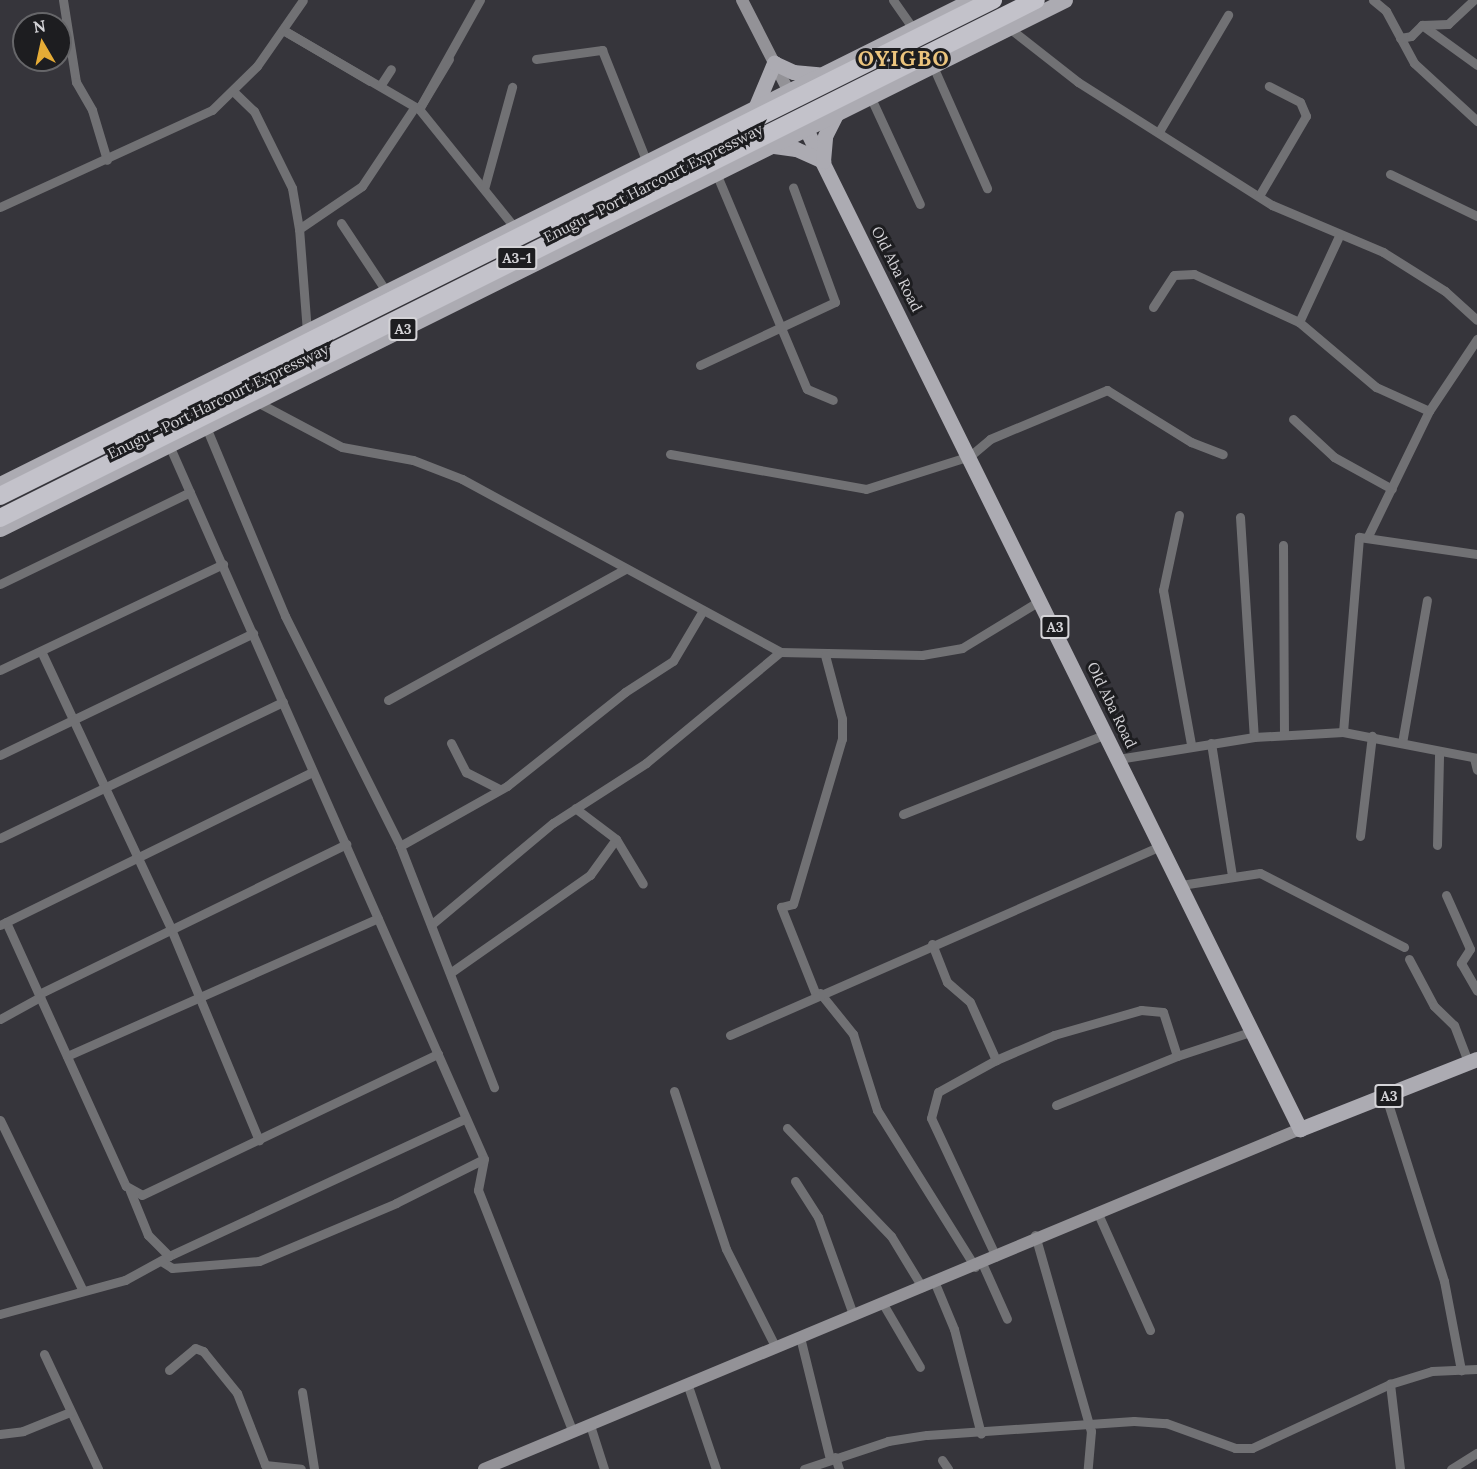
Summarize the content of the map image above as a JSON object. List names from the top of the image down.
{
  "streets": {
    "highway": ["Enugu - Port Harcourt Expressway", "A3-1"],
    "main road": ["Old Aba Road", "A3"]
  },
  "crossings": [
    ["Enugu - Port Harcourt Expressway", "Old Aba Road"],
    ["Old Aba Road", "A3"]
  ],
  "districts": ["OYIGBO"],
  "north": "top"
}
